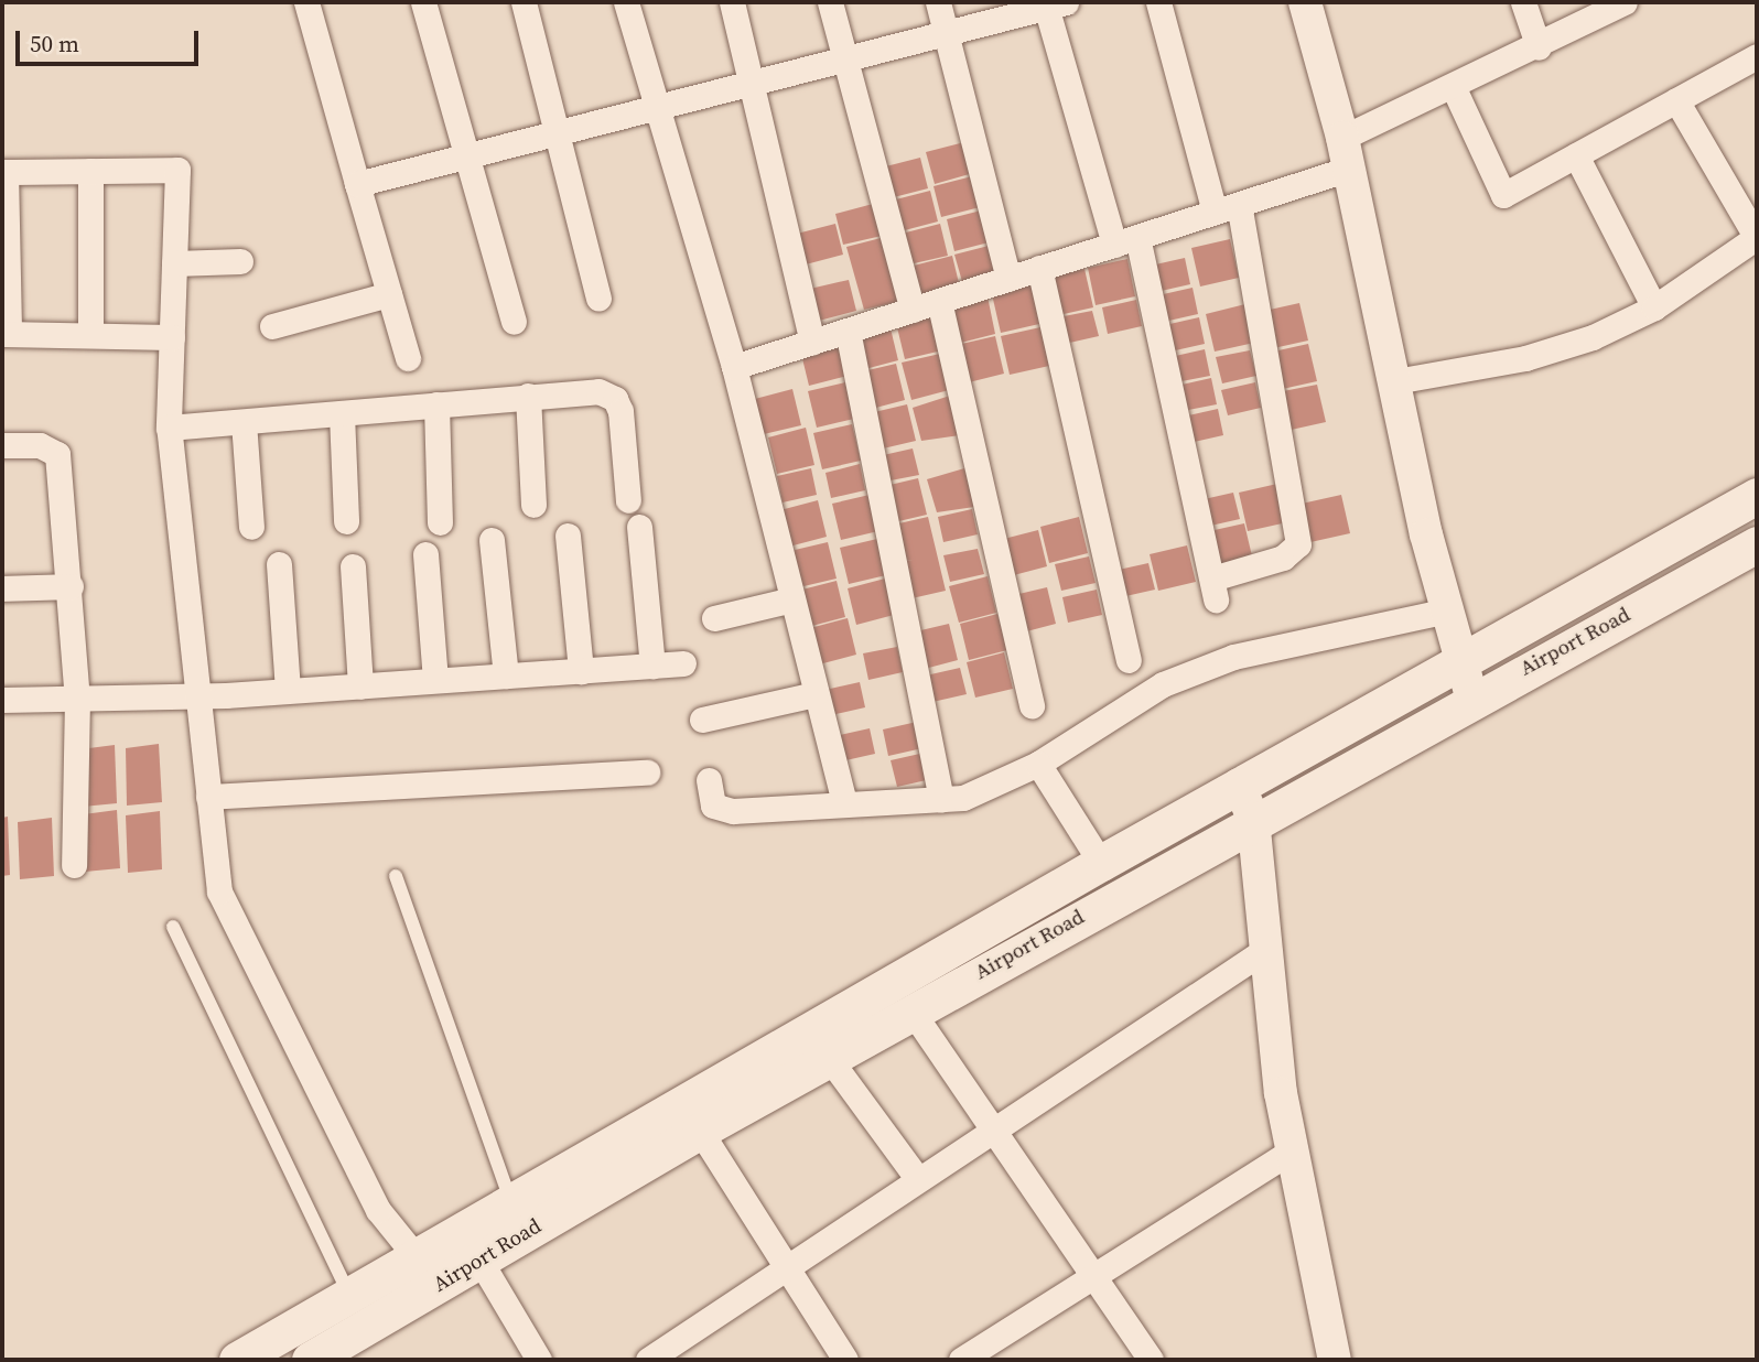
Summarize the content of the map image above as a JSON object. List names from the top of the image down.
{
  "streets": {
    "main road": ["Airport Road"]
  },
  "scale_bar": "50 m"
}
